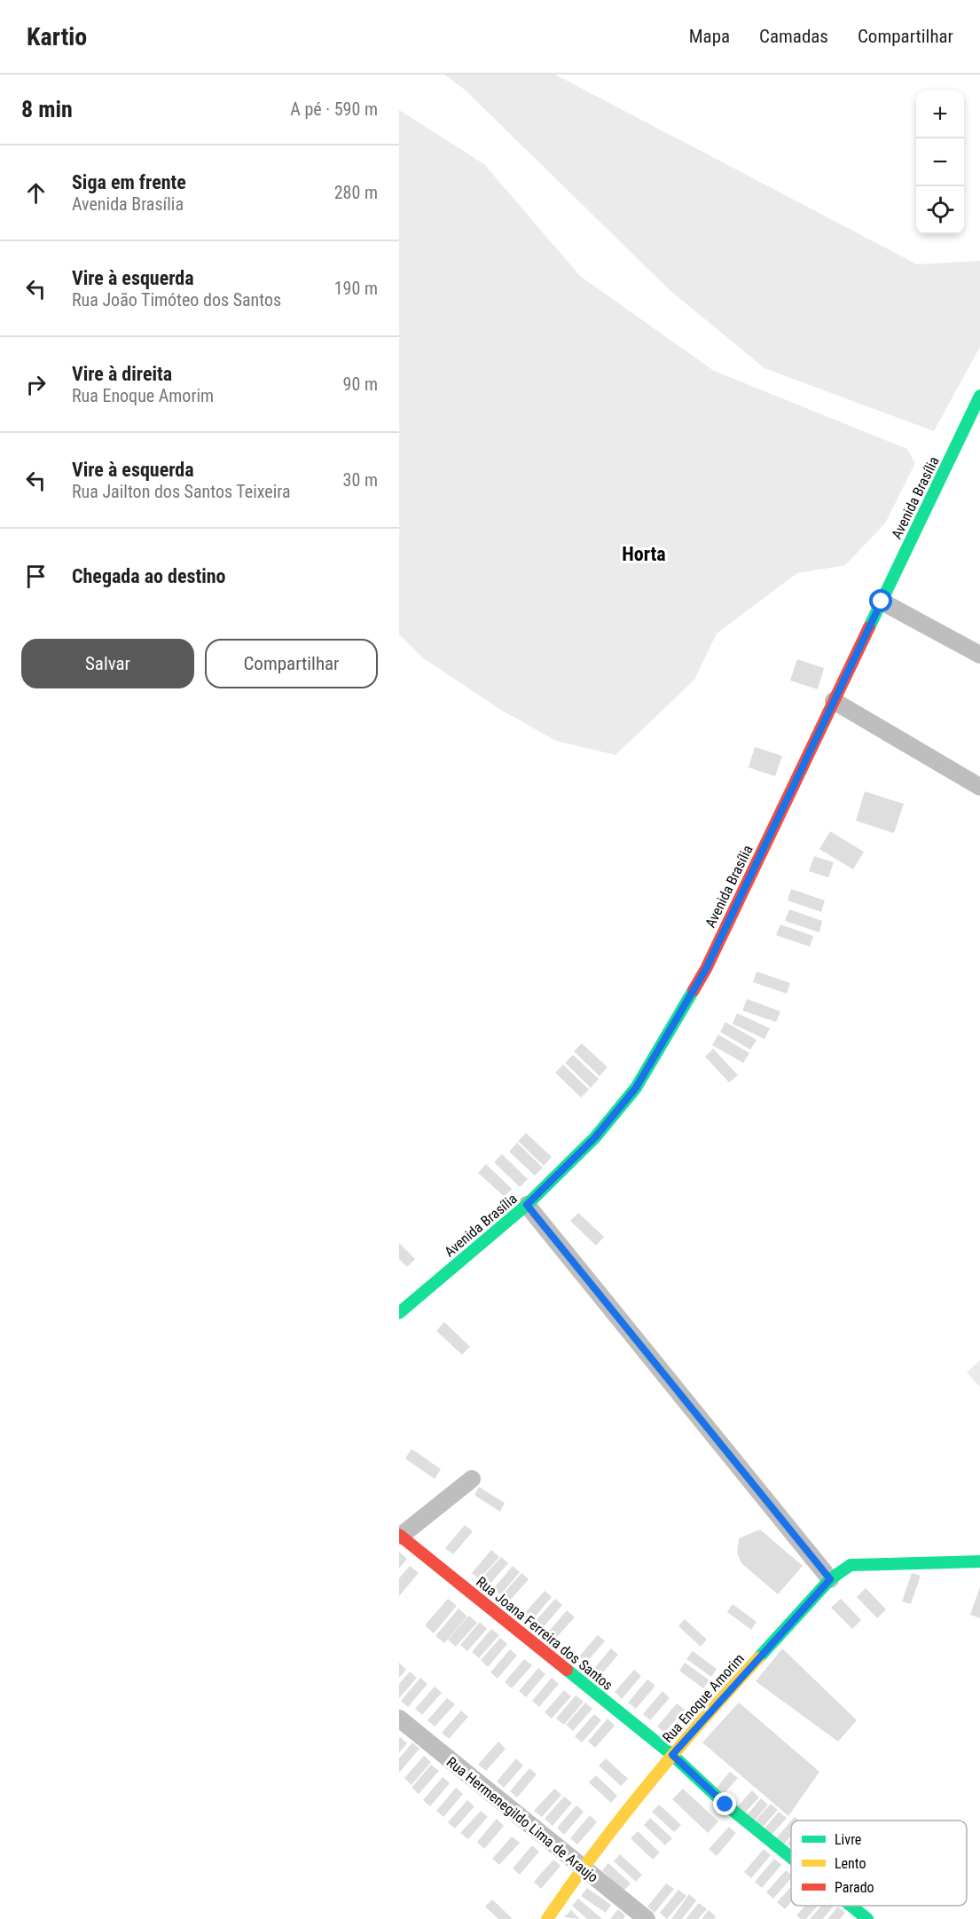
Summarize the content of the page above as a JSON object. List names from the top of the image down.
{
  "streets": {
    "street": [
      "Avenida Brasília",
      "Rua Joana Ferreira dos Santos",
      "Rua Enoque Amorim",
      "Rua Hermenegildo Lima de Araujo"
    ]
  },
  "crossings": [
    ["Rua Joana Ferreira dos Santos", "Rua Enoque Amorim"],
    ["Rua Enoque Amorim", "Rua Hermenegildo Lima de Araujo"]
  ],
  "districts": ["Horta"],
  "legend": ["Livre", "Lento", "Parado"],
  "page": {
    "header": "Kartio",
    "nav": ["Mapa", "Camadas", "Compartilhar"],
    "heading": ["8 min", "A pé · 590 m"],
    "map_buttons": ["+", "−"],
    "list": [
      ["Siga em frente", "Avenida Brasília", "280 m"],
      ["Vire à esquerda", "Rua João Timóteo dos Santos", "190 m"],
      ["Vire à direita", "Rua Enoque Amorim", "90 m"],
      ["Vire à esquerda", "Rua Jailton dos Santos Teixeira", "30 m"],
      "Chegada ao destino"
    ],
    "buttons": ["Salvar", "Compartilhar"]
  }
}
